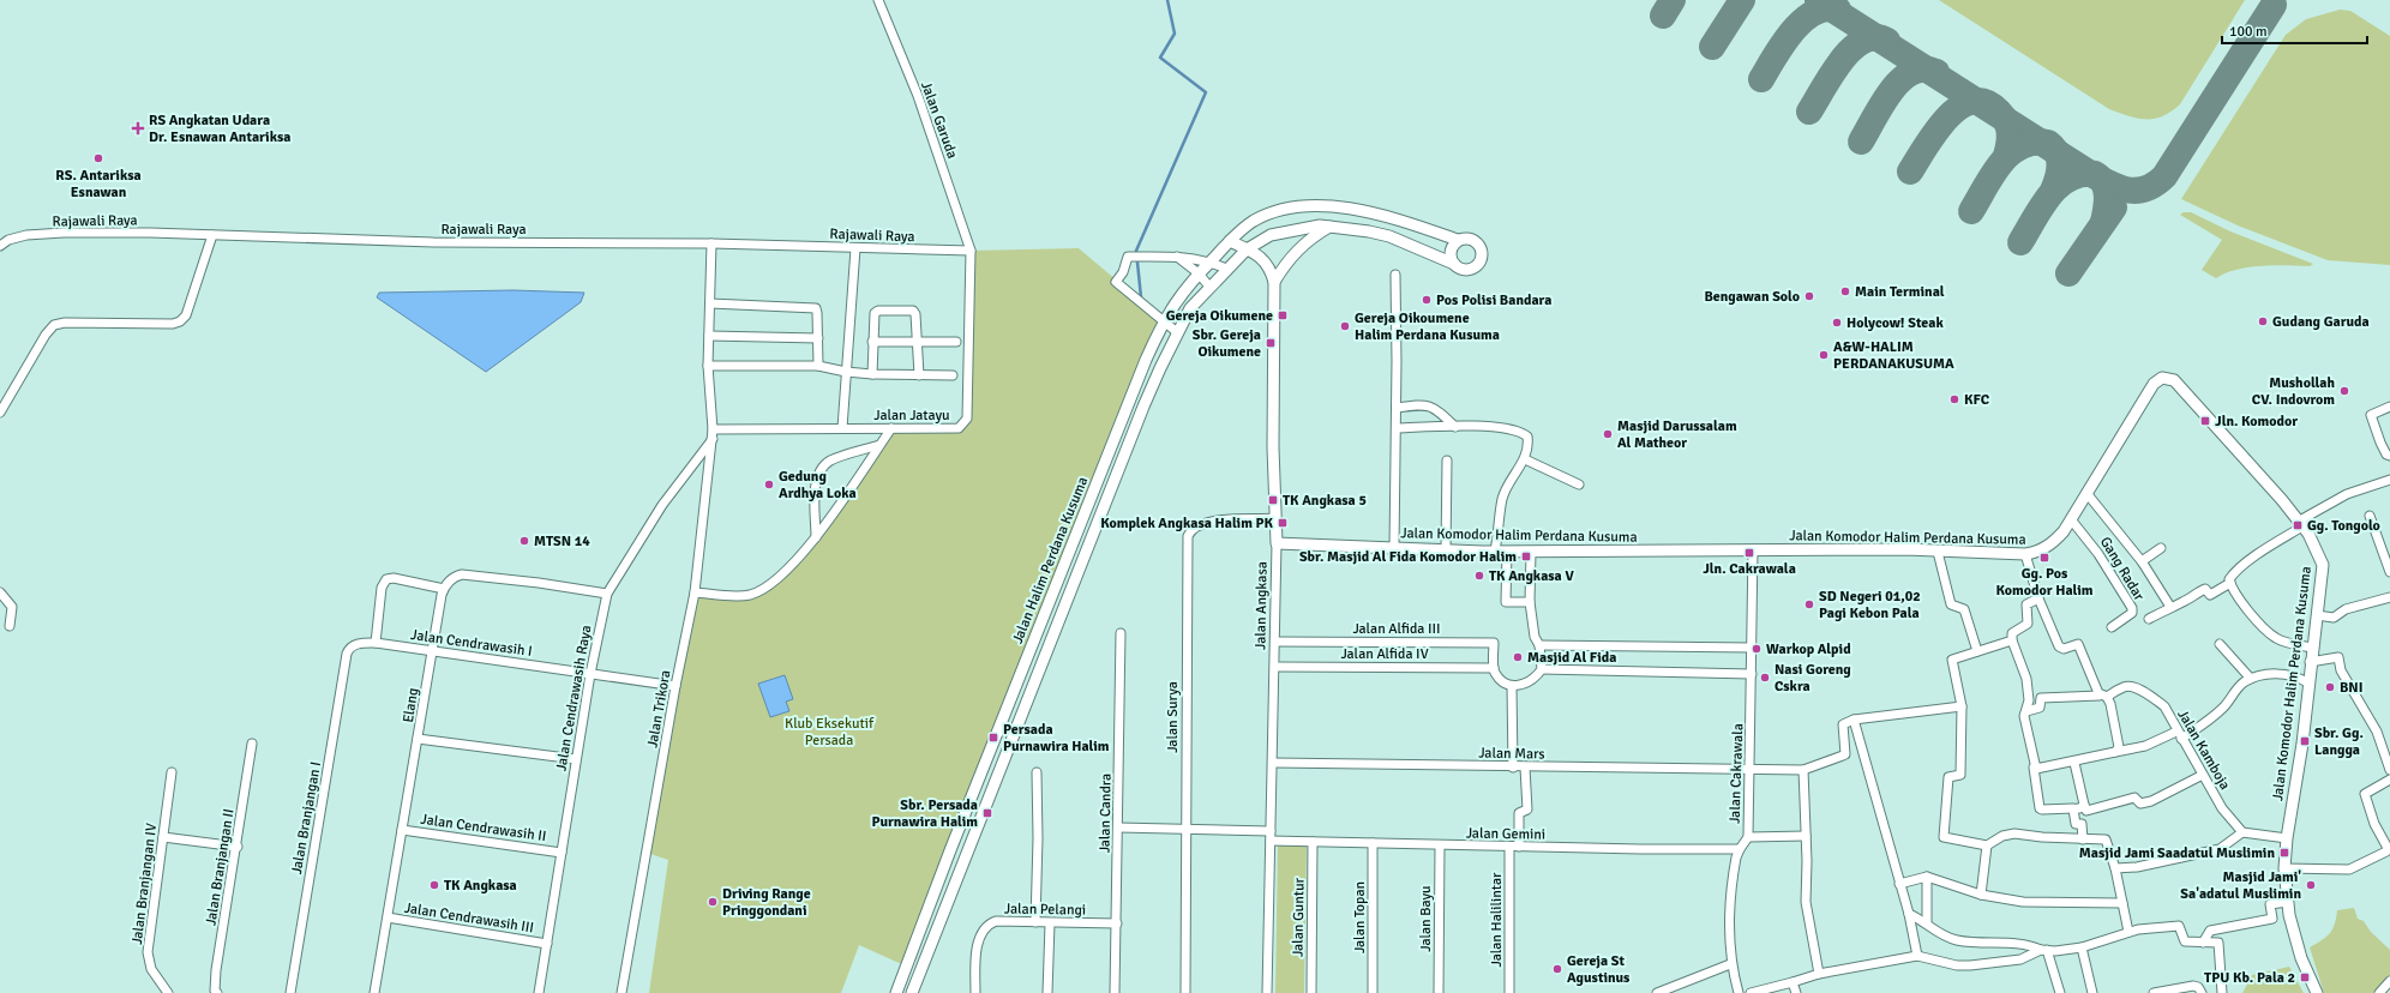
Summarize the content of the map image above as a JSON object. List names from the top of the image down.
{
  "streets": {
    "street": [
      "Jalan Garuda",
      "Rajawali Raya",
      "Jalan Jatayu",
      "Jalan Komodor Halim Perdana Kusuma",
      "Jalan Halim Perdana Kusuma",
      "Gang Radar",
      "Jalan Angkasa",
      "Jalan Alfida III",
      "Jalan Cendrawasih I",
      "Jalan Alfida IV",
      "Jalan Cendrawasih Raya",
      "Elang",
      "Jalan Trikora",
      "Jalan Surya",
      "Jalan Kamboja",
      "Jalan Mars",
      "Jalan Cakrawala",
      "Jalan Candra",
      "Jalan Branjangan I",
      "Jalan Cendrawasih II",
      "Jalan Gemini",
      "Jalan Branjangan II",
      "Jalan Branjangan IV",
      "Jalan Pelangi",
      "Jalan Cendrawasih III",
      "Jalan Guntur",
      "Jalan Topan",
      "Jalan Bayu",
      "Jalan Halilintar"
    ]
  },
  "crossings": [
    ["Jalan Garuda", "Rajawali Raya"],
    ["Jalan Garuda", "Jalan Jatayu"],
    ["Rajawali Raya", "Jalan Jatayu"],
    ["Rajawali Raya", "Jalan Trikora"],
    ["Jalan Jatayu", "Jalan Trikora"],
    ["Jalan Komodor Halim Perdana Kusuma", "Gang Radar"],
    ["Jalan Komodor Halim Perdana Kusuma", "Jalan Angkasa"],
    ["Jalan Komodor Halim Perdana Kusuma", "Jalan Cakrawala"],
    ["Jalan Halim Perdana Kusuma", "Jalan Angkasa"],
    ["Jalan Angkasa", "Jalan Alfida III"],
    ["Jalan Angkasa", "Jalan Alfida IV"],
    ["Jalan Angkasa", "Jalan Surya"],
    ["Jalan Angkasa", "Jalan Mars"],
    ["Jalan Angkasa", "Jalan Gemini"],
    ["Jalan Alfida III", "Jalan Alfida IV"],
    ["Jalan Cendrawasih I", "Jalan Cendrawasih Raya"],
    ["Jalan Cendrawasih I", "Elang"],
    ["Jalan Cendrawasih I", "Jalan Trikora"],
    ["Jalan Cendrawasih I", "Jalan Branjangan I"],
    ["Jalan Cendrawasih Raya", "Jalan Trikora"],
    ["Jalan Cendrawasih Raya", "Jalan Cendrawasih II"],
    ["Jalan Cendrawasih Raya", "Jalan Cendrawasih III"],
    ["Elang", "Jalan Cendrawasih II"],
    ["Elang", "Jalan Cendrawasih III"],
    ["Jalan Mars", "Jalan Cakrawala"],
    ["Jalan Mars", "Jalan Halilintar"],
    ["Jalan Cakrawala", "Jalan Gemini"],
    ["Jalan Candra", "Jalan Pelangi"],
    ["Jalan Gemini", "Jalan Guntur"],
    ["Jalan Gemini", "Jalan Topan"],
    ["Jalan Gemini", "Jalan Bayu"],
    ["Jalan Gemini", "Jalan Halilintar"]
  ],
  "parks": ["Klub Eksekutif Persada"],
  "places": {
    "health": ["RS Angkatan Udara Dr. Esnawan Antariksa"],
    "other": [
      "RS. Antariksa Esnawan",
      "Main Terminal",
      "Bengawan Solo",
      "Pos Polisi Bandara",
      "Gudang Garuda",
      "Holycow! Steak",
      "Gereja Oikoumene Halim Perdana Kusuma",
      "A&W-HALIM PERDANAKUSUMA",
      "Mushollah CV. Indovrom",
      "KFC",
      "Masjid Darussalam Al Matheor",
      "Gedung Ardhya Loka",
      "MTSN 14",
      "TK Angkasa V",
      "SD Negeri 01,02 Pagi Kebon Pala",
      "Warkop Alpid",
      "Masjid Al Fida",
      "Nasi Goreng Cskra",
      "BNI",
      "TK Angkasa",
      "Masjid Jami' Sa'adatul Muslimin",
      "Driving Range Pringgondani",
      "Gereja St Agustinus"
    ],
    "transit": [
      "Gereja Oikumene",
      "Sbr. Gereja Oikumene",
      "Jln. Komodor",
      "TK Angkasa 5",
      "Komplek Angkasa Halim PK",
      "Gg. Tongolo",
      "Jln. Cakrawala",
      "Sbr. Masjid Al Fida Komodor Halim",
      "Gg. Pos Komodor Halim",
      "Persada Purnawira Halim",
      "Sbr. Gg. Langga",
      "Sbr. Persada Purnawira Halim",
      "Masjid Jami Saadatul Muslimin",
      "TPU Kb. Pala 2"
    ]
  },
  "scale_bar": "100 m"
}
